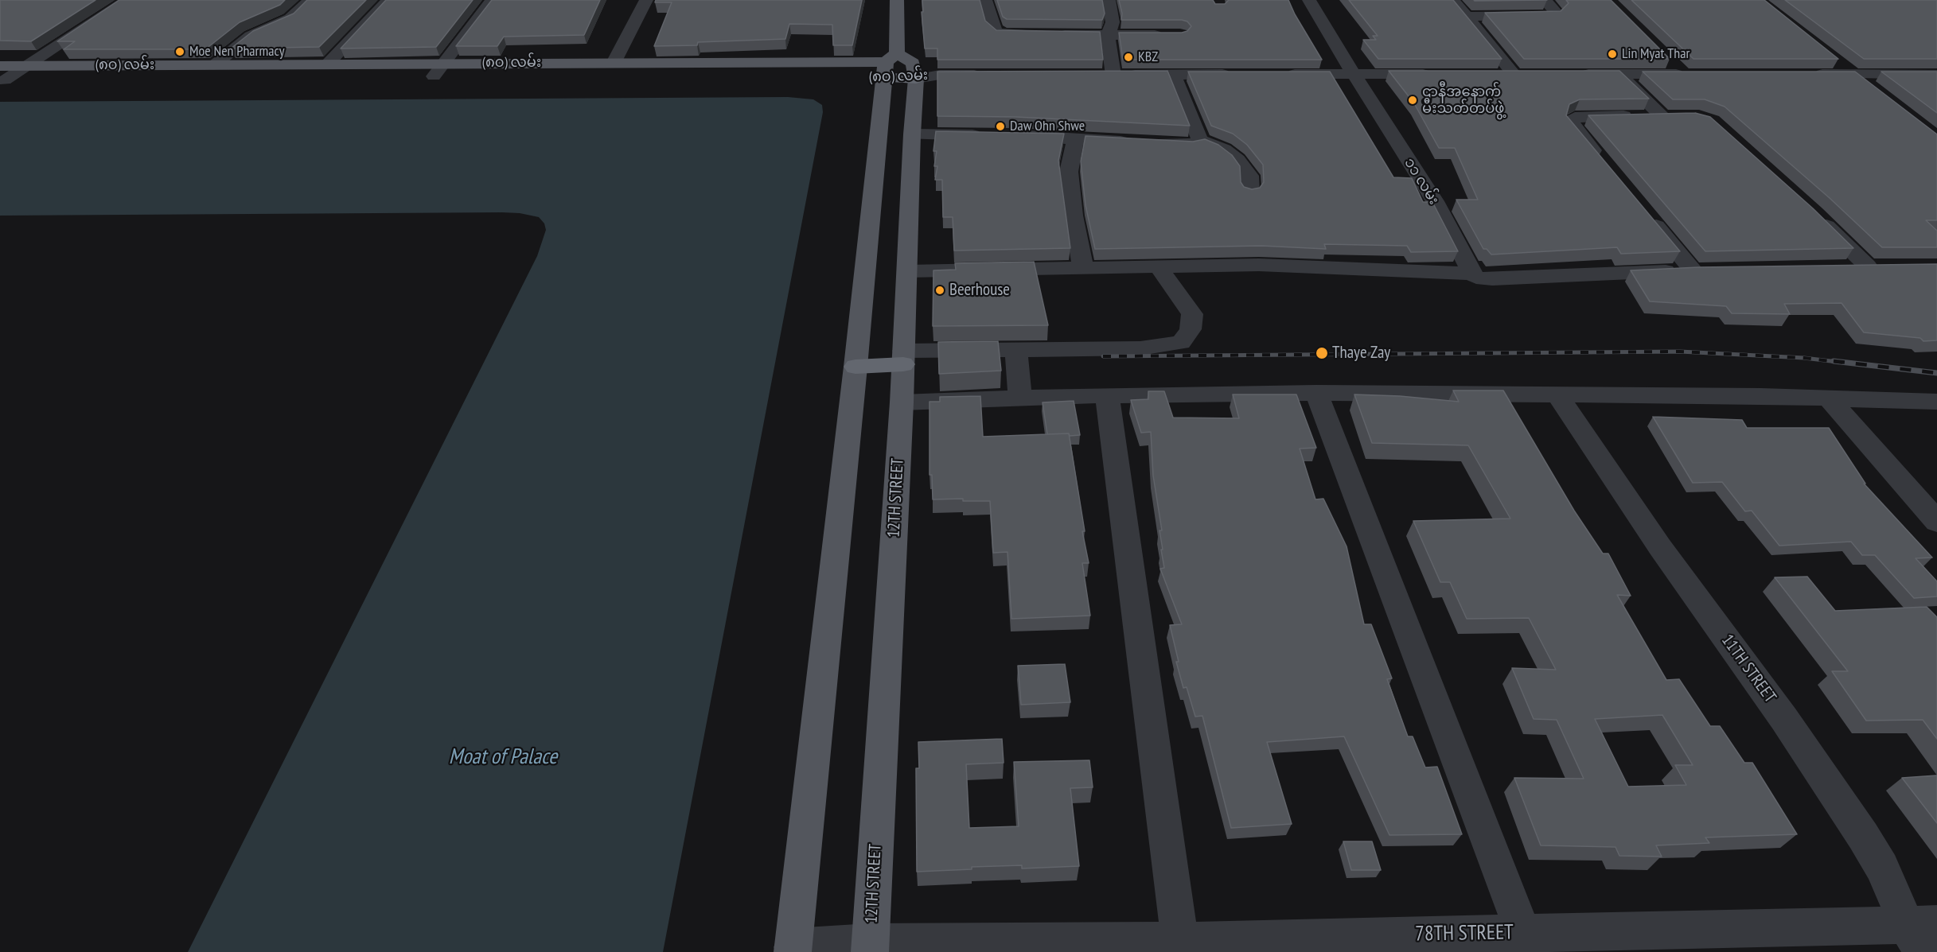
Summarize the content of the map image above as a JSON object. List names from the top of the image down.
{
  "streets": {
    "highway": ["(၈၀) လမ်း"],
    "main road": ["12TH STREET"],
    "street": ["၁၁ လမ်း", "11TH STREET", "78TH STREET"]
  },
  "crossings": [
    ["(၈၀) လမ်း", "12TH STREET"],
    ["12TH STREET", "78TH STREET"],
    ["11TH STREET", "78TH STREET"]
  ],
  "water": ["Moat of Palace"],
  "places": [
    "Moe Nen Pharmacy",
    "Lin Myat Thar",
    "KBZ",
    "ဌာနီအနောက် မီးသတ်တပ်ဖွဲ့",
    "Daw Ohn Shwe",
    "Beerhouse",
    "Thaye Zay"
  ]
}
